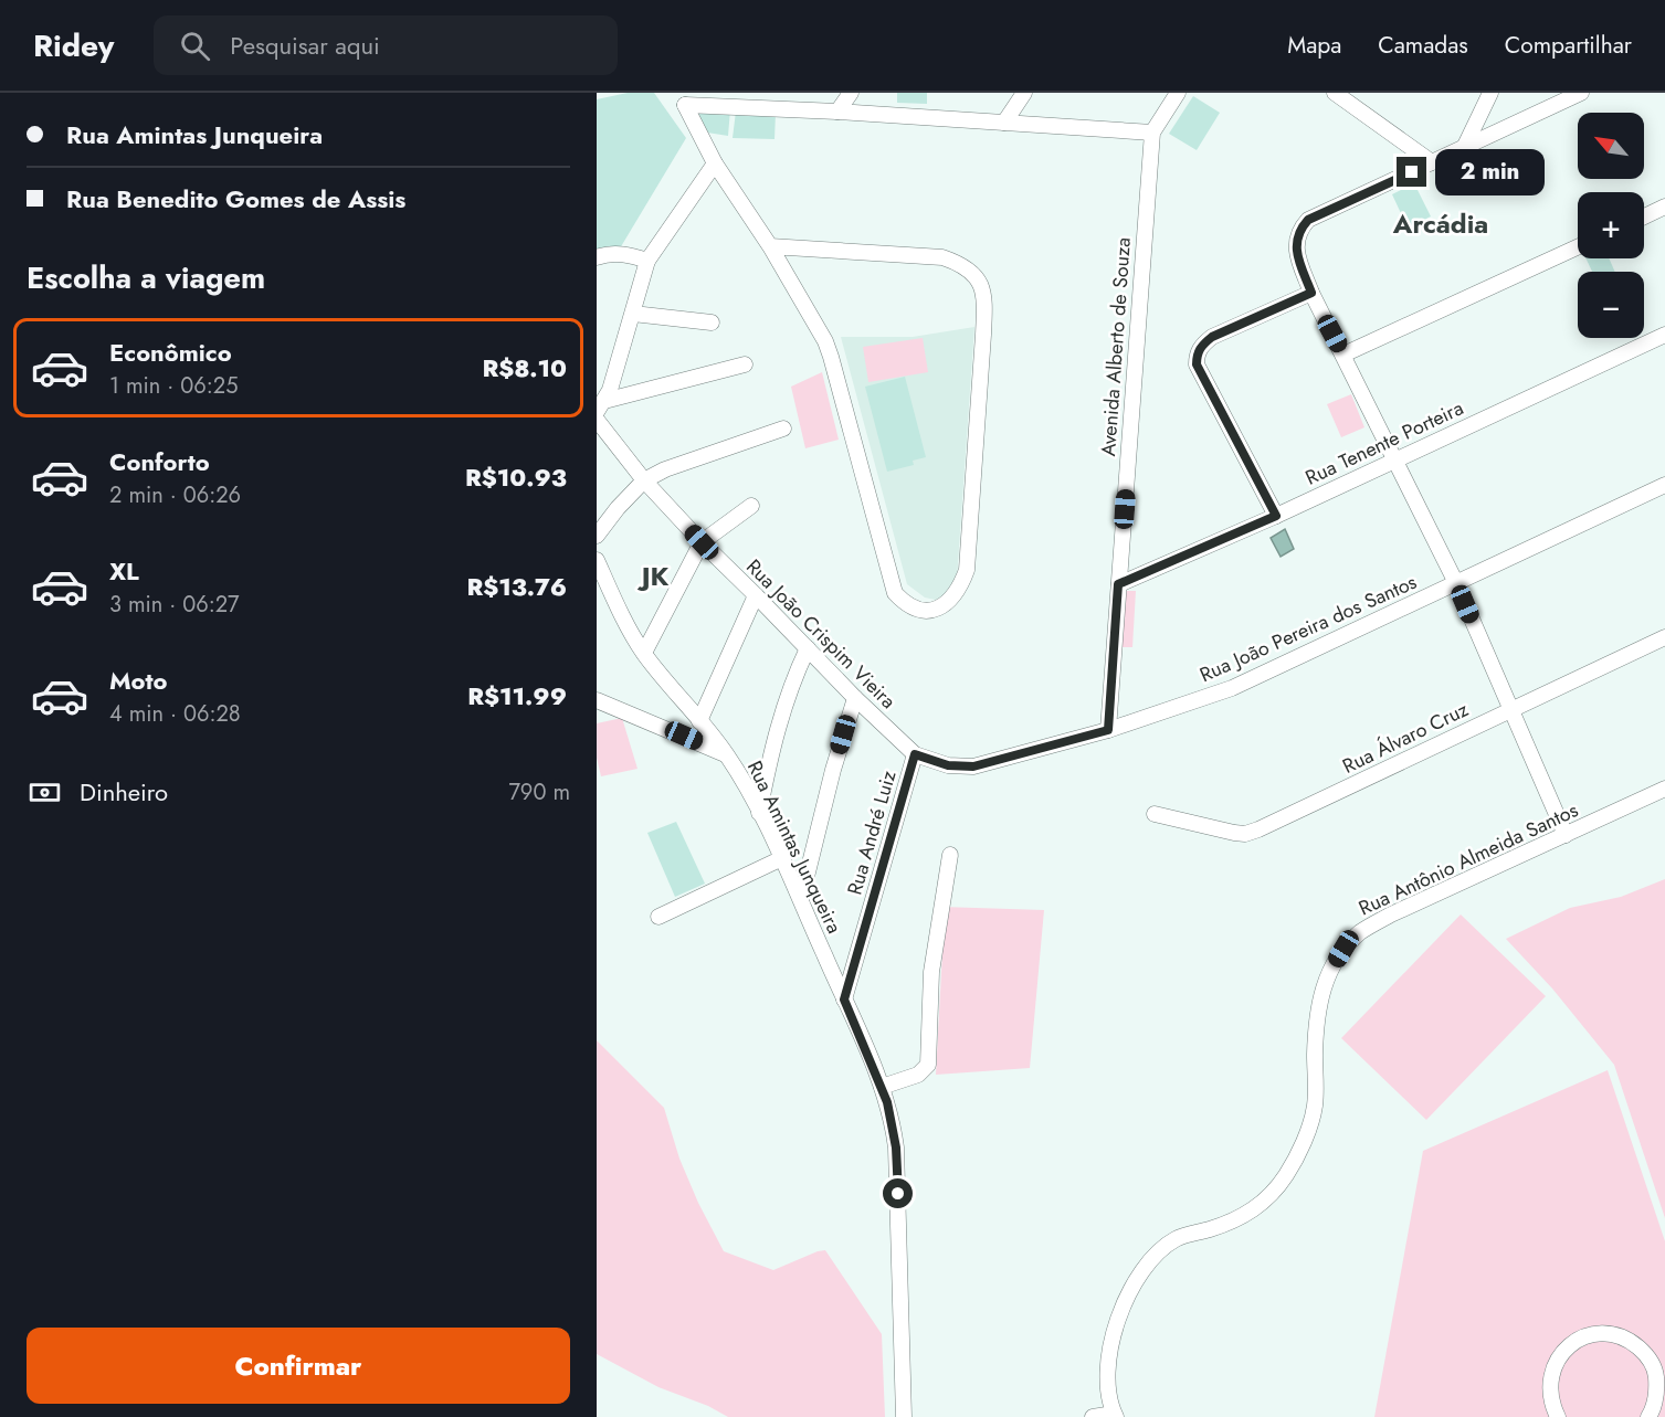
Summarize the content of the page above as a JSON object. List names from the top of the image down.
{
  "streets": {
    "street": [
      "Avenida Alberto de Souza",
      "Rua Tenente Porteira",
      "Rua João Pereira dos Santos",
      "Rua João Crispim Vieira",
      "Rua Álvaro Cruz",
      "Rua André Luiz",
      "Rua Amintas Junqueira",
      "Rua Antônio Almeida Santos"
    ]
  },
  "crossings": [
    ["Avenida Alberto de Souza", "Rua Tenente Porteira"],
    ["Avenida Alberto de Souza", "Rua João Pereira dos Santos"],
    ["Rua João Pereira dos Santos", "Rua João Crispim Vieira"],
    ["Rua João Pereira dos Santos", "Rua André Luiz"],
    ["Rua João Crispim Vieira", "Rua André Luiz"],
    ["Rua André Luiz", "Rua Amintas Junqueira"]
  ],
  "districts": ["Arcádia", "JK"],
  "north": "top left",
  "page": {
    "header": "Ridey",
    "search": "Pesquisar aqui",
    "nav": ["Mapa", "Camadas", "Compartilhar"],
    "banner": ["Rua Amintas Junqueira", "Rua Benedito Gomes de Assis"],
    "map_buttons": ["+", "−"],
    "bubble": "2 min",
    "heading": "Escolha a viagem",
    "list": [
      {
        "name": "Econômico",
        "note": "1 min · 06:25",
        "value": "R$8.10"
      },
      {
        "name": "Conforto",
        "note": "2 min · 06:26",
        "value": "R$10.93"
      },
      {
        "name": "XL",
        "note": "3 min · 06:27",
        "value": "R$13.76"
      },
      {
        "name": "Moto",
        "note": "4 min · 06:28",
        "value": "R$11.99"
      }
    ],
    "pay": ["Dinheiro", "790 m"],
    "buttons": "Confirmar"
  }
}
